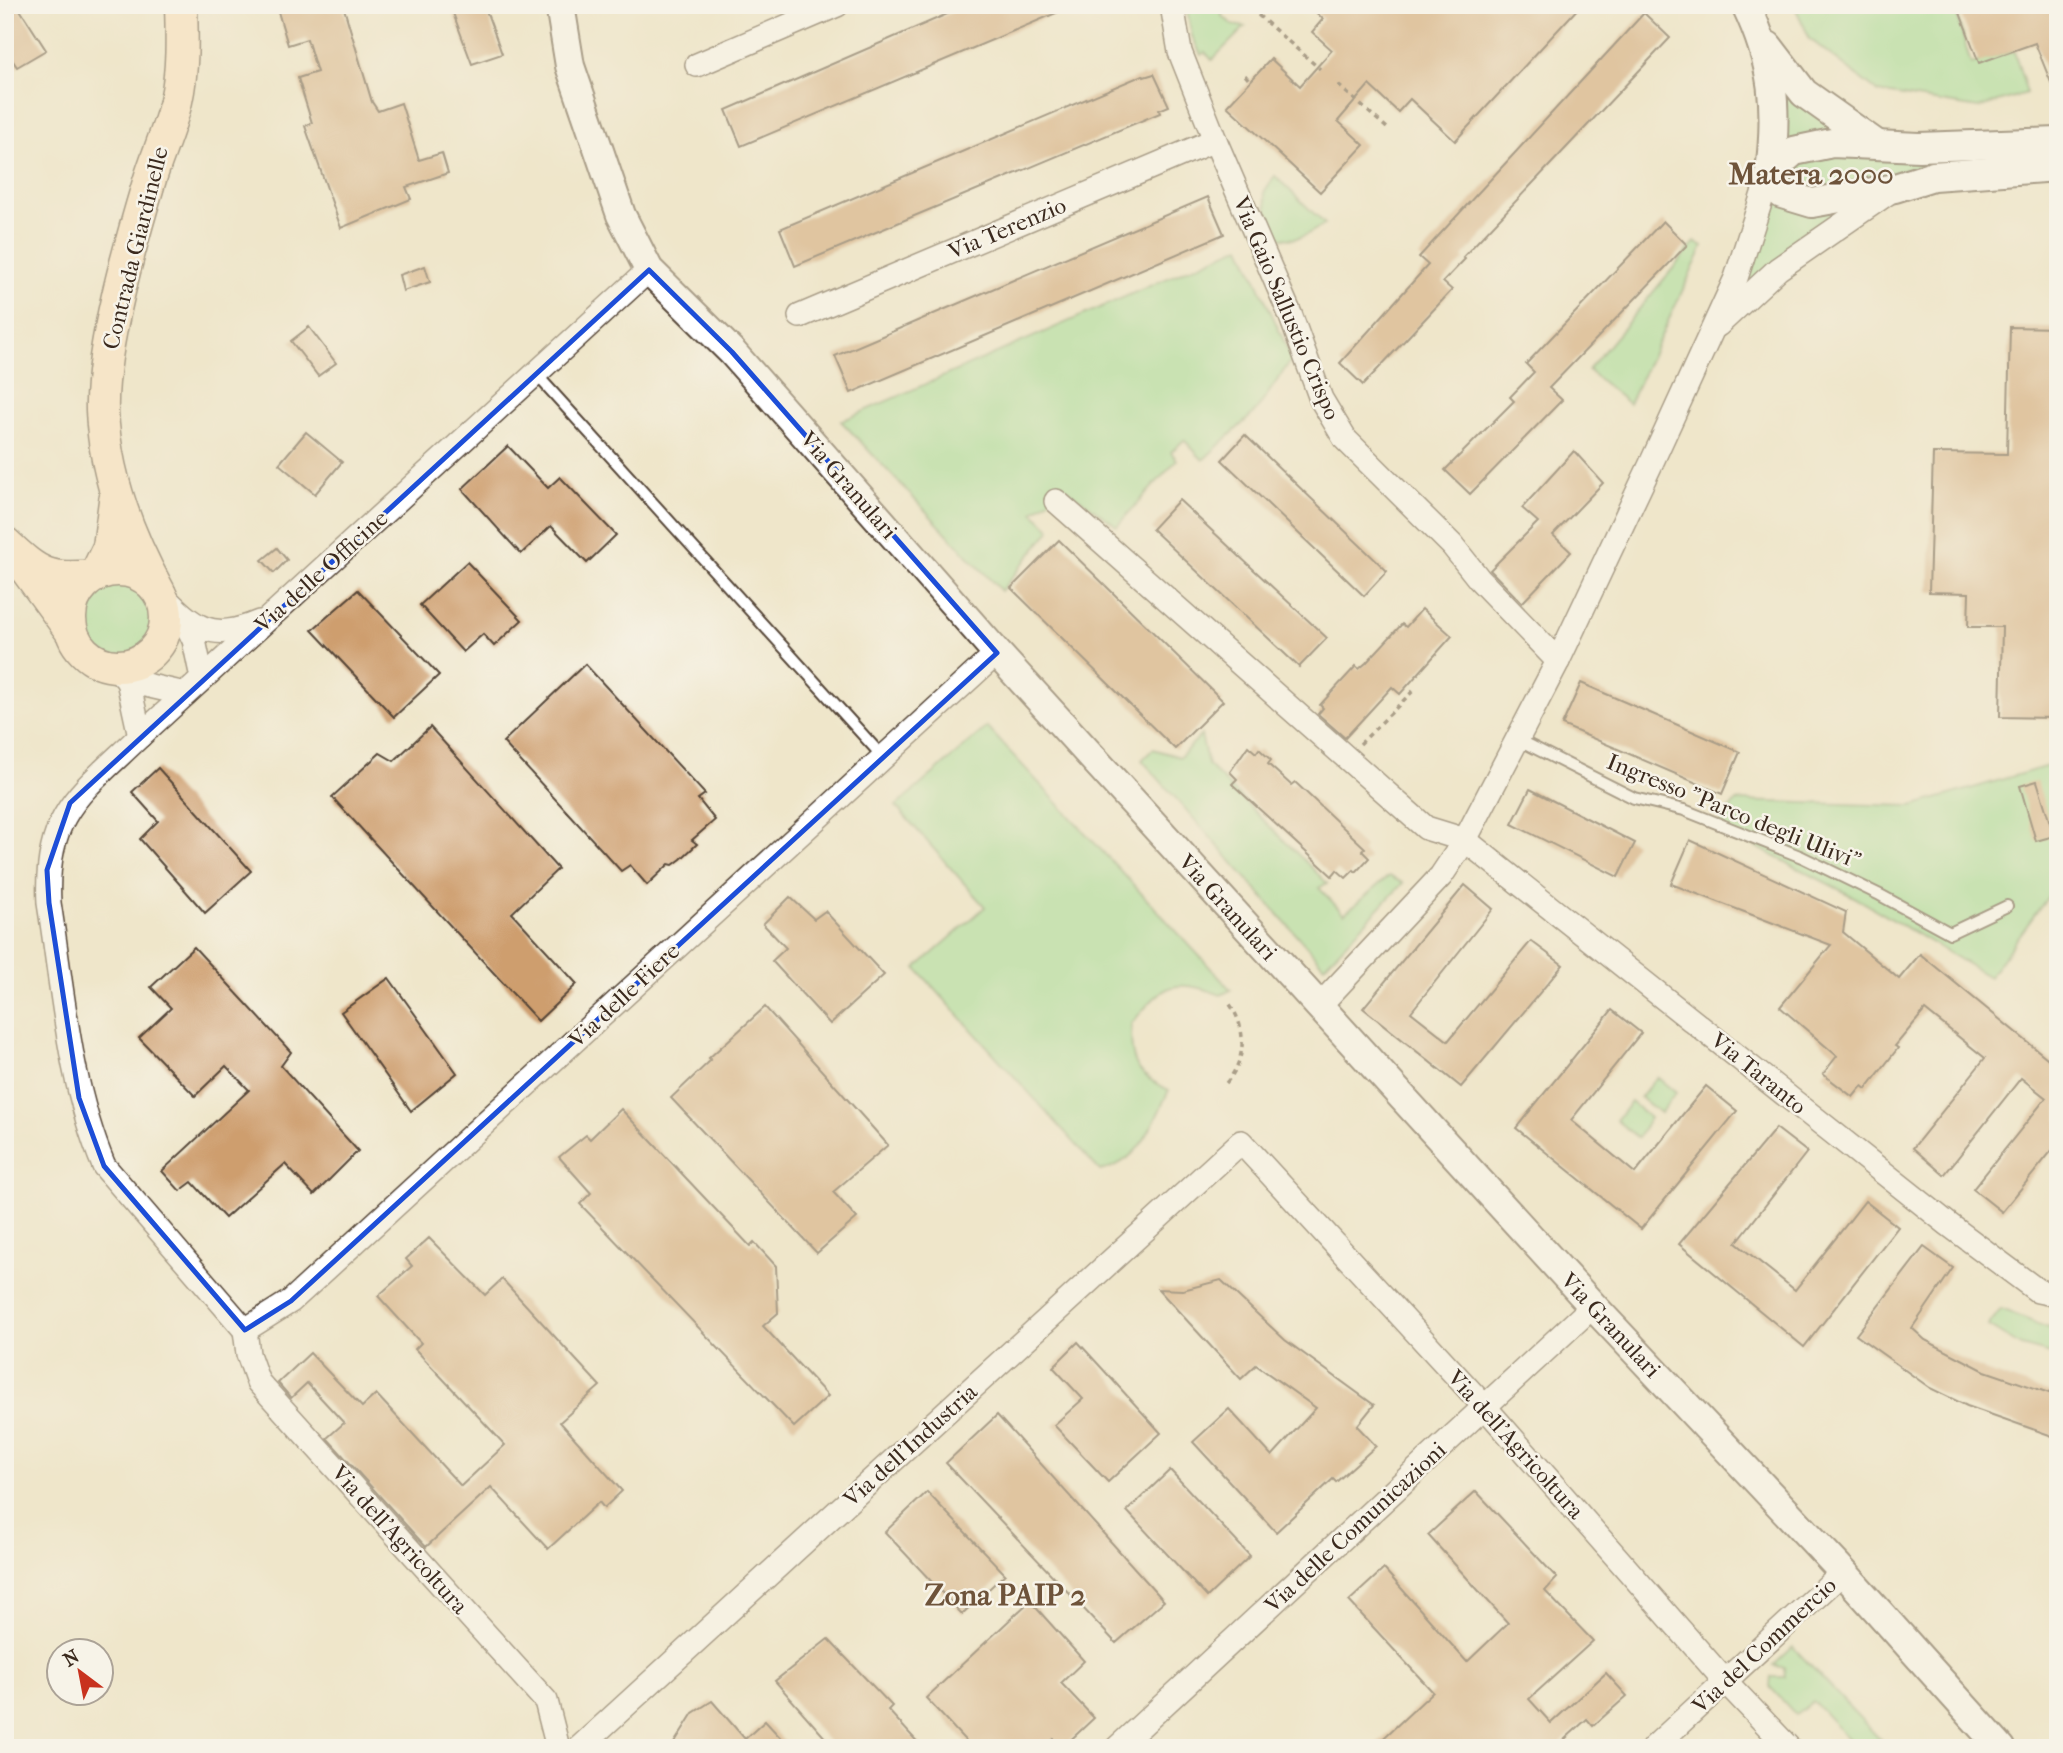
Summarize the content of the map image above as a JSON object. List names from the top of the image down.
{
  "streets": {
    "main road": ["Contrada Giardinelle"],
    "street": [
      "Via Terenzio",
      "Via Gaio Sallustio Crispo",
      "Via Granulari",
      "Via delle Officine",
      "Via delle Fiere",
      "Via Taranto",
      "Via dell'Agricoltura",
      "Via dell'Industria",
      "Via delle Comunicazioni",
      "Via del Commercio"
    ],
    "lane": ["Ingresso \"Parco degli Ulivi\""]
  },
  "crossings": [
    ["Via Terenzio", "Via Gaio Sallustio Crispo"],
    ["Via Granulari", "Via delle Officine"],
    ["Via Granulari", "Via delle Fiere"],
    ["Via Granulari", "Via delle Comunicazioni"],
    ["Via Granulari", "Via del Commercio"],
    ["Via delle Officine", "Via delle Fiere"],
    ["Via delle Officine", "Via dell'Agricoltura"],
    ["Via delle Fiere", "Via dell'Agricoltura"],
    ["Via dell'Agricoltura", "Via dell'Industria"],
    ["Via dell'Agricoltura", "Via delle Comunicazioni"],
    ["Via dell'Agricoltura", "Via del Commercio"]
  ],
  "districts": ["Matera 2000", "Zona PAIP 2"],
  "north": "top left"
}
